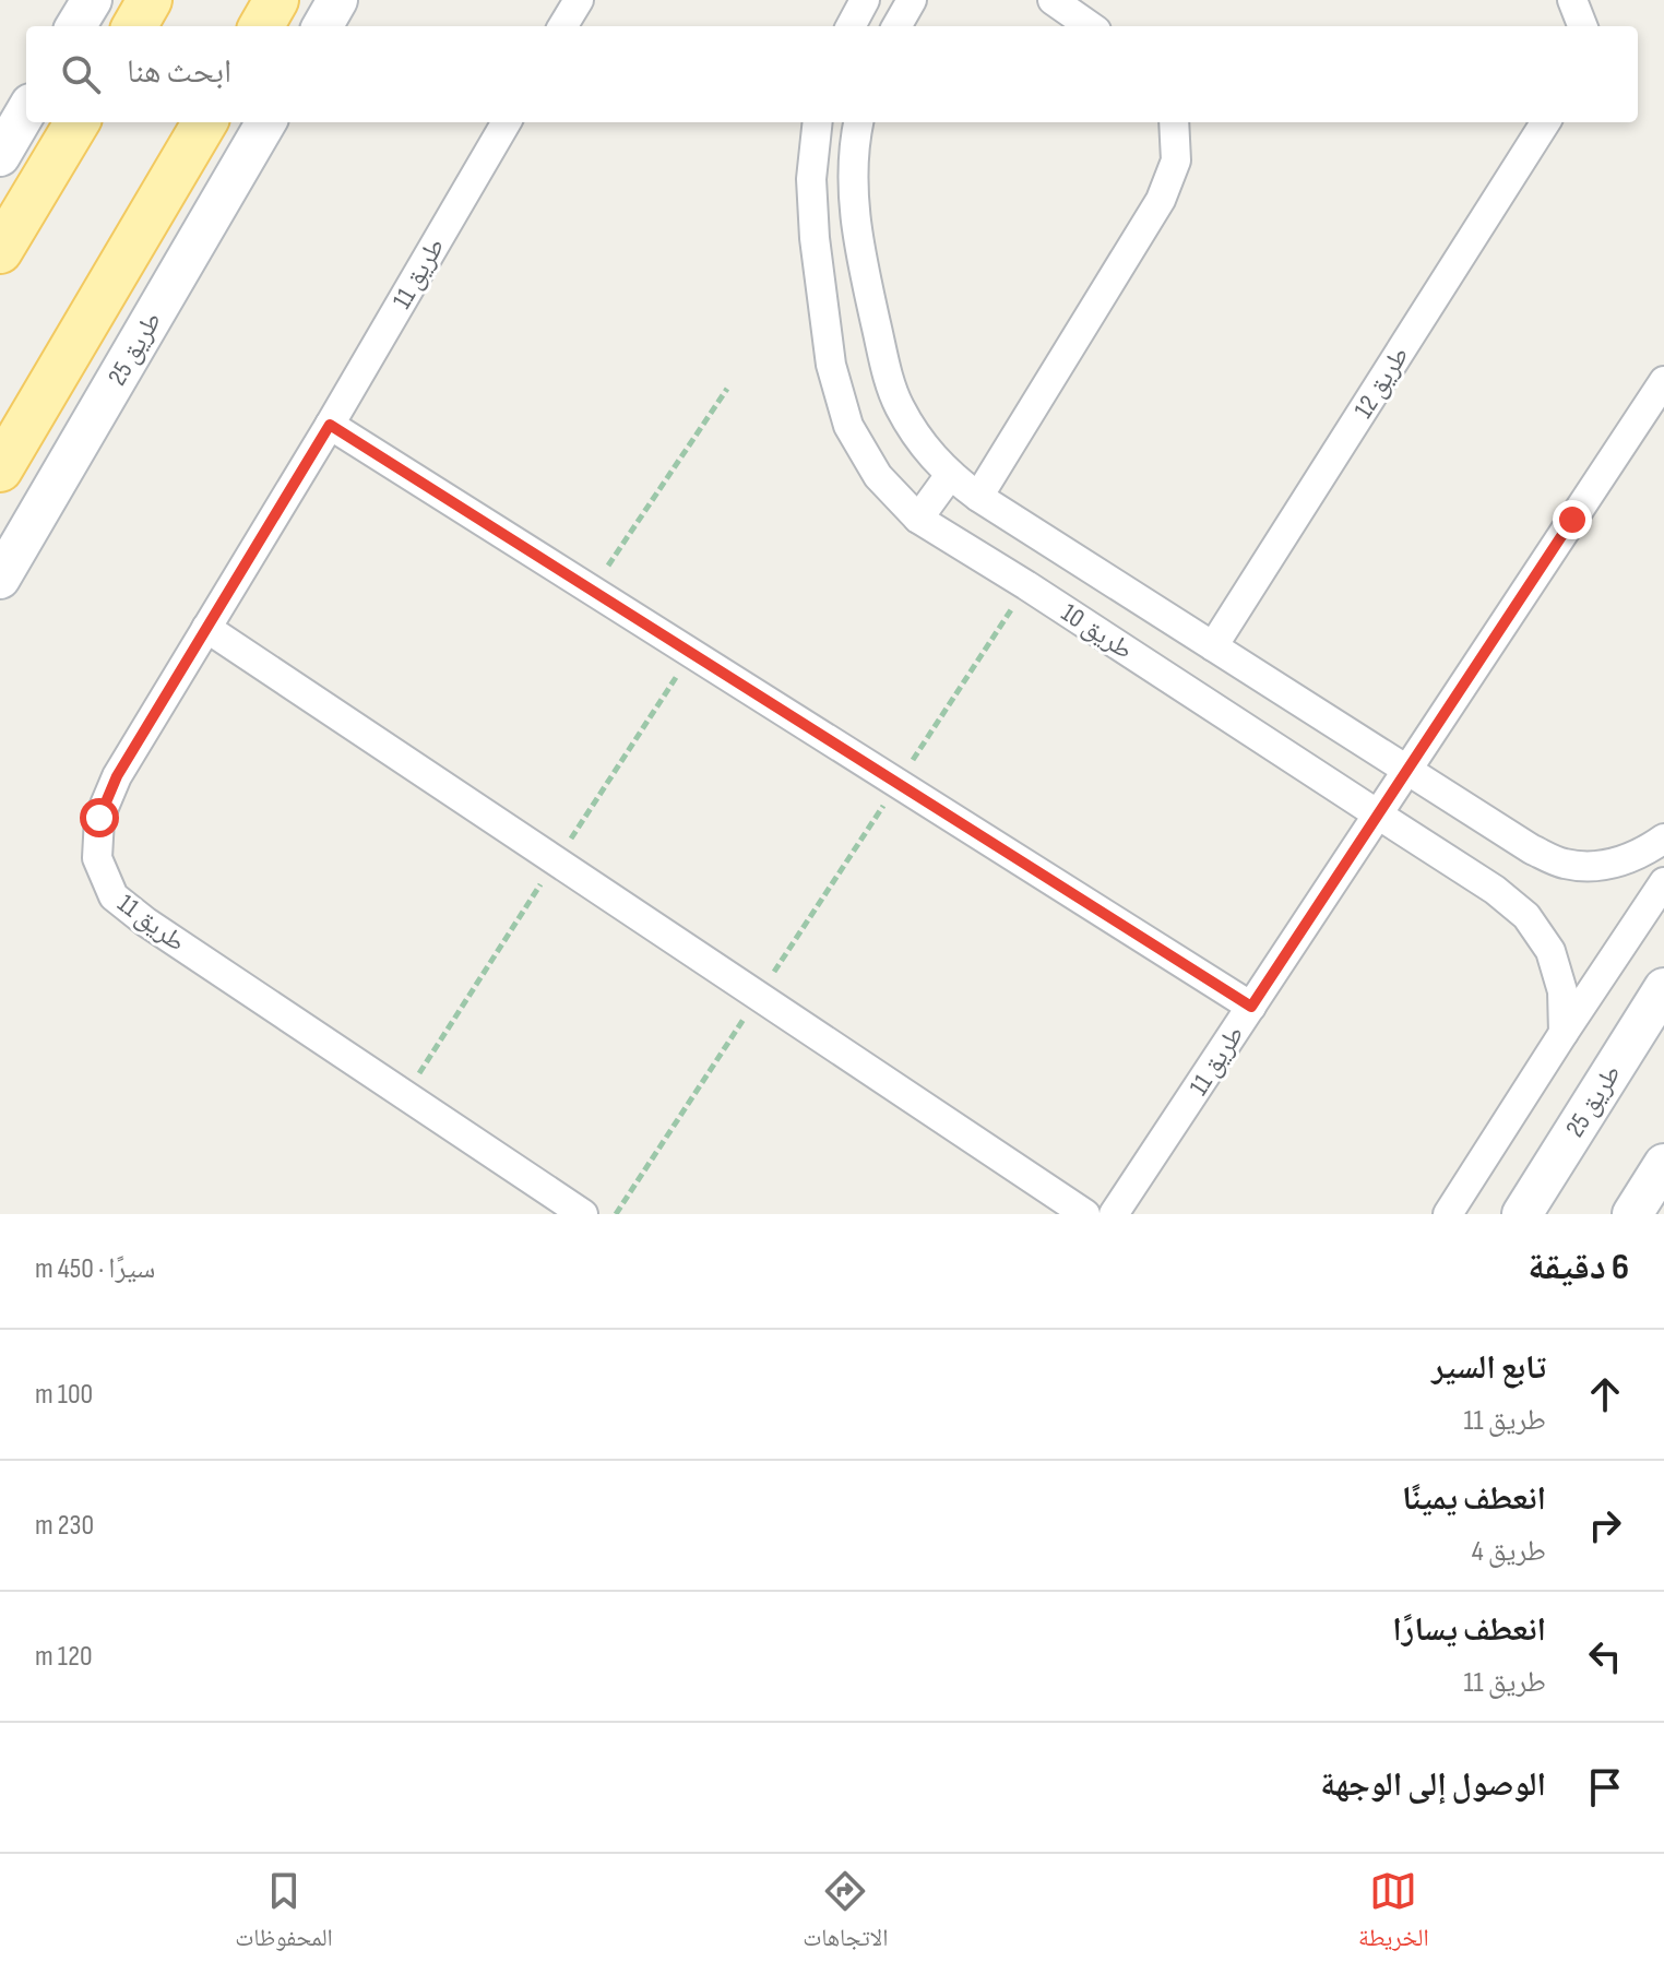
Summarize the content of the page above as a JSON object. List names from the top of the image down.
{
  "streets": {
    "street": [
      "طريق 11",
      "طريق 25",
      "طريق 12",
      "طريق 10"
    ]
  },
  "crossings": [
    ["طريق 11", "طريق 10"],
    ["طريق 12", "طريق 10"]
  ],
  "page": {
    "search": "ابحث هنا",
    "heading": ["6 دقيقة", "سيرًا · 450 m"],
    "list": [
      ["تابع السير", "طريق 11", "100 m"],
      ["انعطف يمينًا", "طريق 4", "230 m"],
      ["انعطف يسارًا", "طريق 11", "120 m"],
      "الوصول إلى الوجهة"
    ],
    "nav": ["الخريطة", "الاتجاهات", "المحفوظات"]
  }
}
